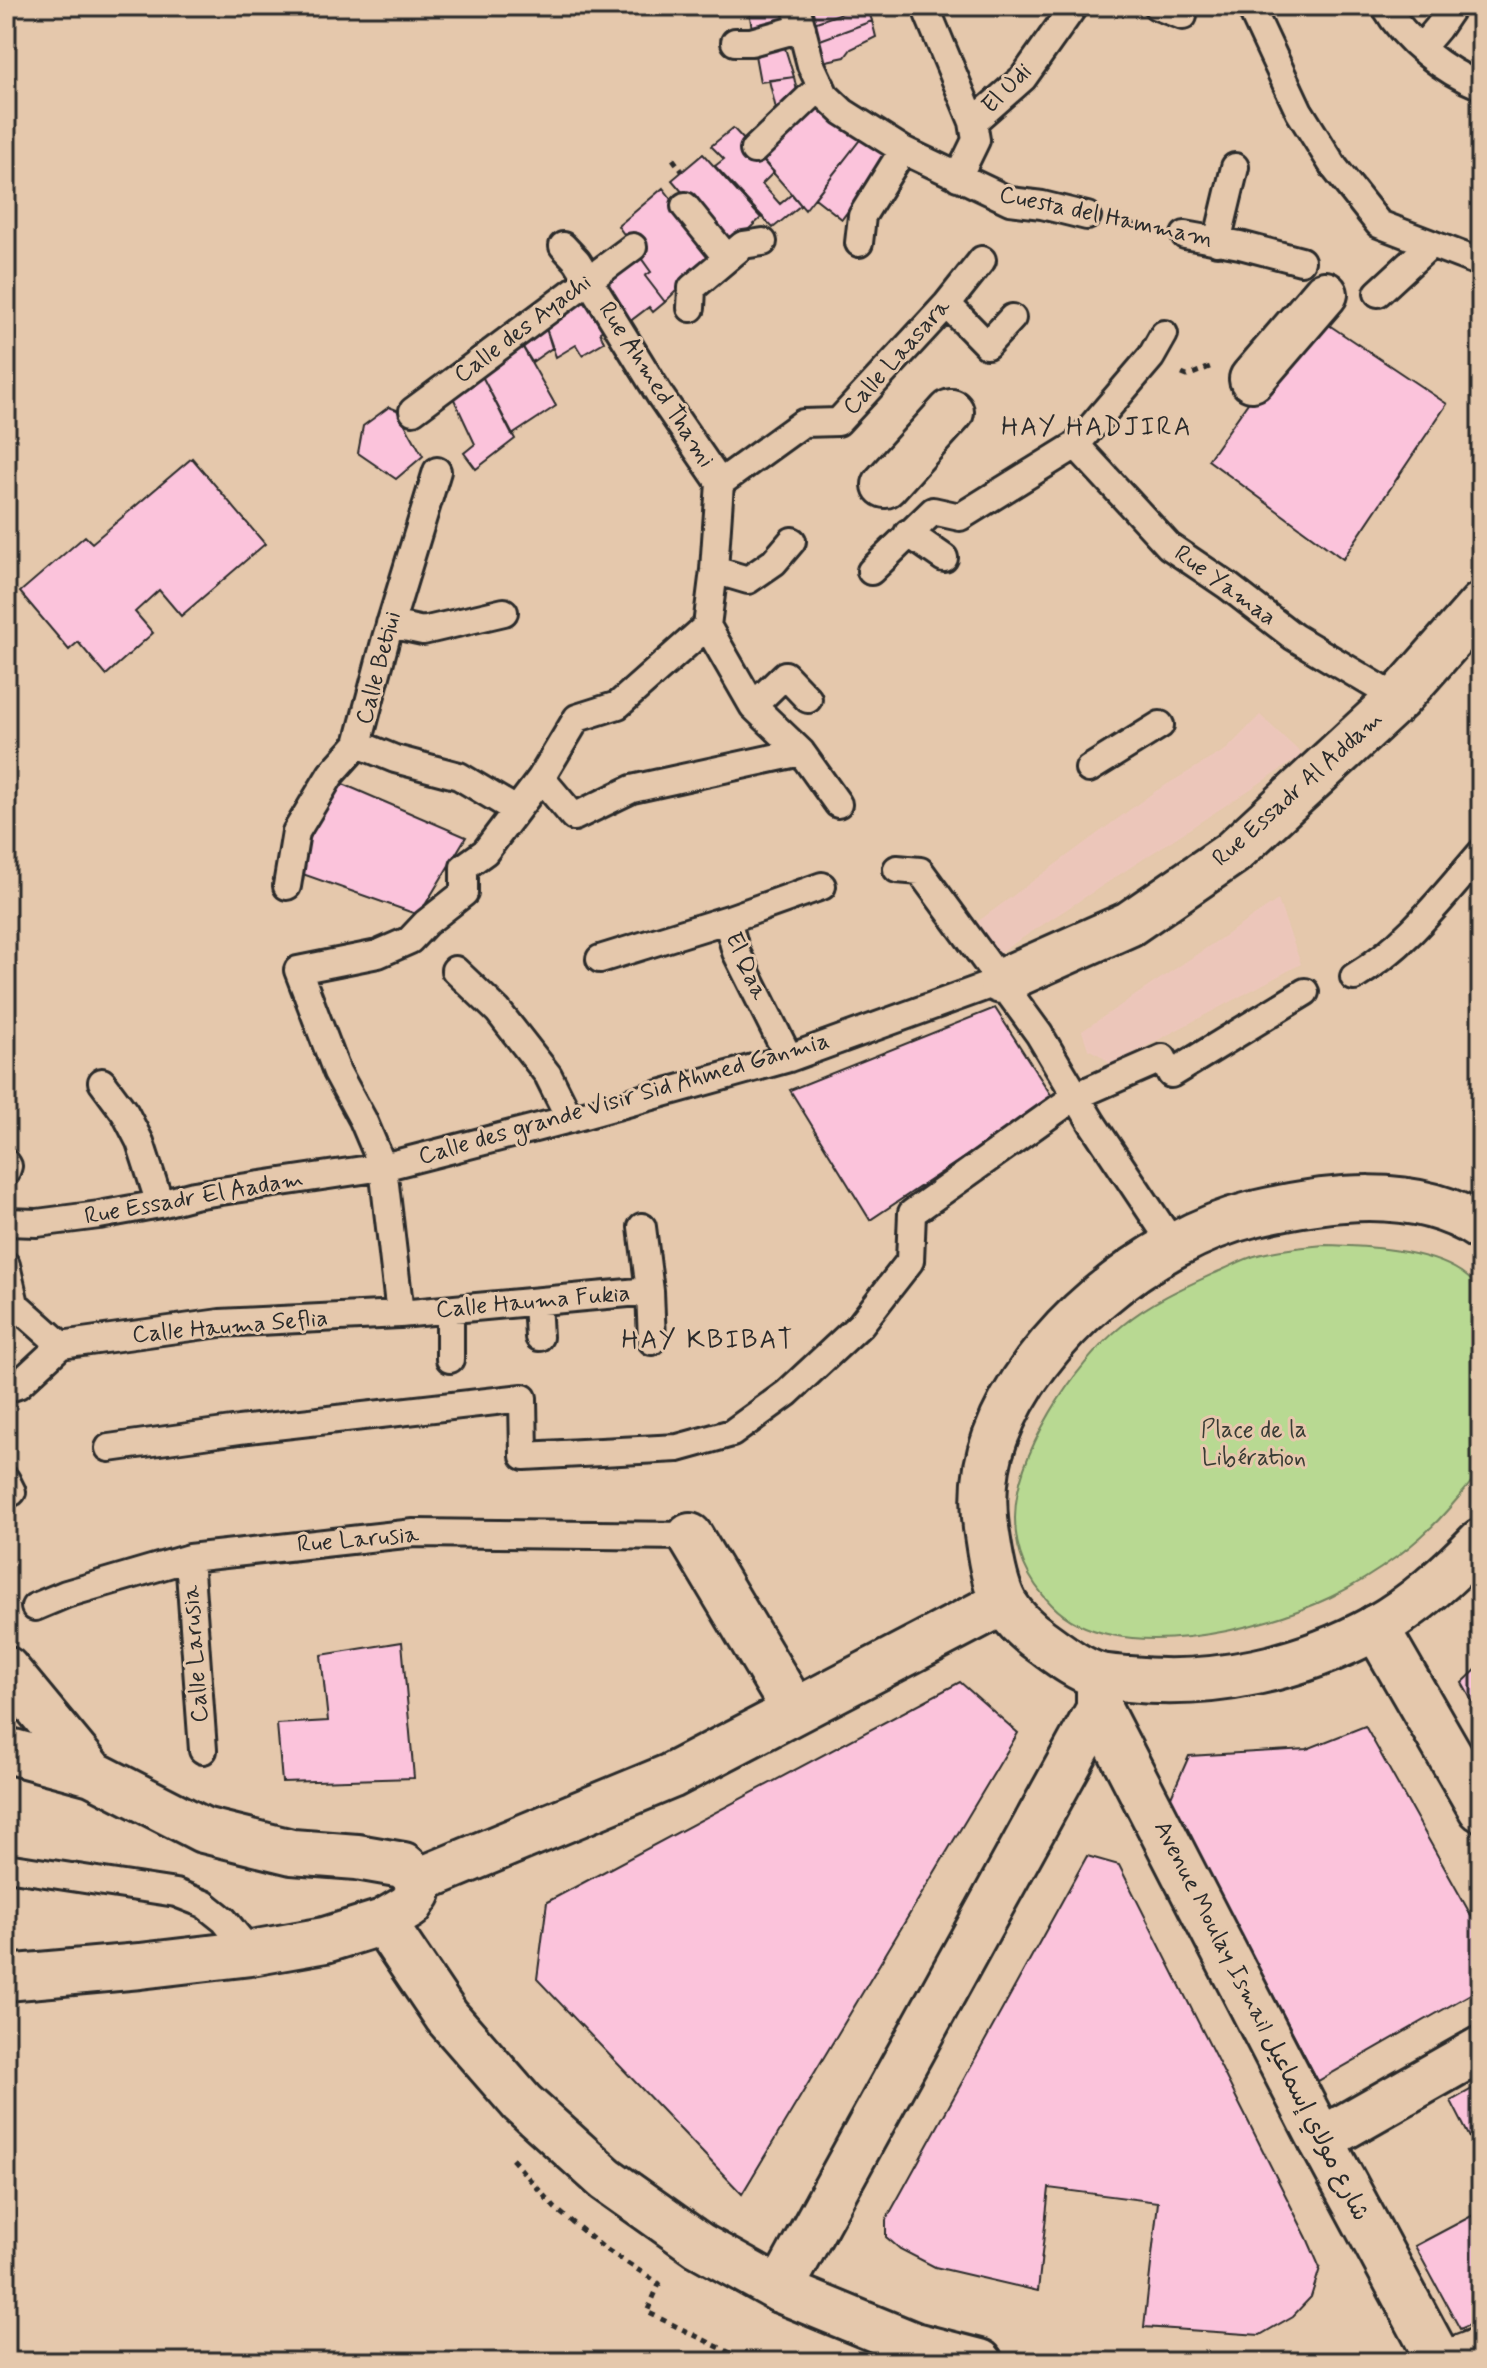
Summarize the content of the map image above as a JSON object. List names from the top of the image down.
{
  "streets": {
    "street": ["Rue Essadr Al Addam", "Avenue Moulay Ismail شارع مولاي إسماعيل"],
    "lane": [
      "El Udi",
      "Cuesta del Hammam",
      "Calle des Ayachi",
      "Calle Laasara",
      "Rue Ahmed Thami",
      "Rue Yamaa",
      "Calle Betiui",
      "El Qaa",
      "Calle des grande Visir Sid Ahmed Ganmia",
      "Rue Essadr El Aadam",
      "Calle Hauma Fukia",
      "Calle Hauma Seflia",
      "Rue Larusia",
      "Calle Larusia"
    ]
  },
  "crossings": [
    ["El Udi", "Cuesta del Hammam"],
    ["Calle des Ayachi", "Rue Ahmed Thami"],
    ["Calle Laasara", "Rue Ahmed Thami"],
    ["Rue Yamaa", "Rue Essadr Al Addam"],
    ["Rue Essadr Al Addam", "Calle des grande Visir Sid Ahmed Ganmia"],
    ["El Qaa", "Calle des grande Visir Sid Ahmed Ganmia"],
    ["Calle des grande Visir Sid Ahmed Ganmia", "Rue Essadr El Aadam"],
    ["Calle Hauma Fukia", "Calle Hauma Seflia"],
    ["Rue Larusia", "Calle Larusia"]
  ],
  "districts": ["HAY HADJIRA", "HAY KBIBAT"],
  "parks": ["Place de la Libération"]
}
